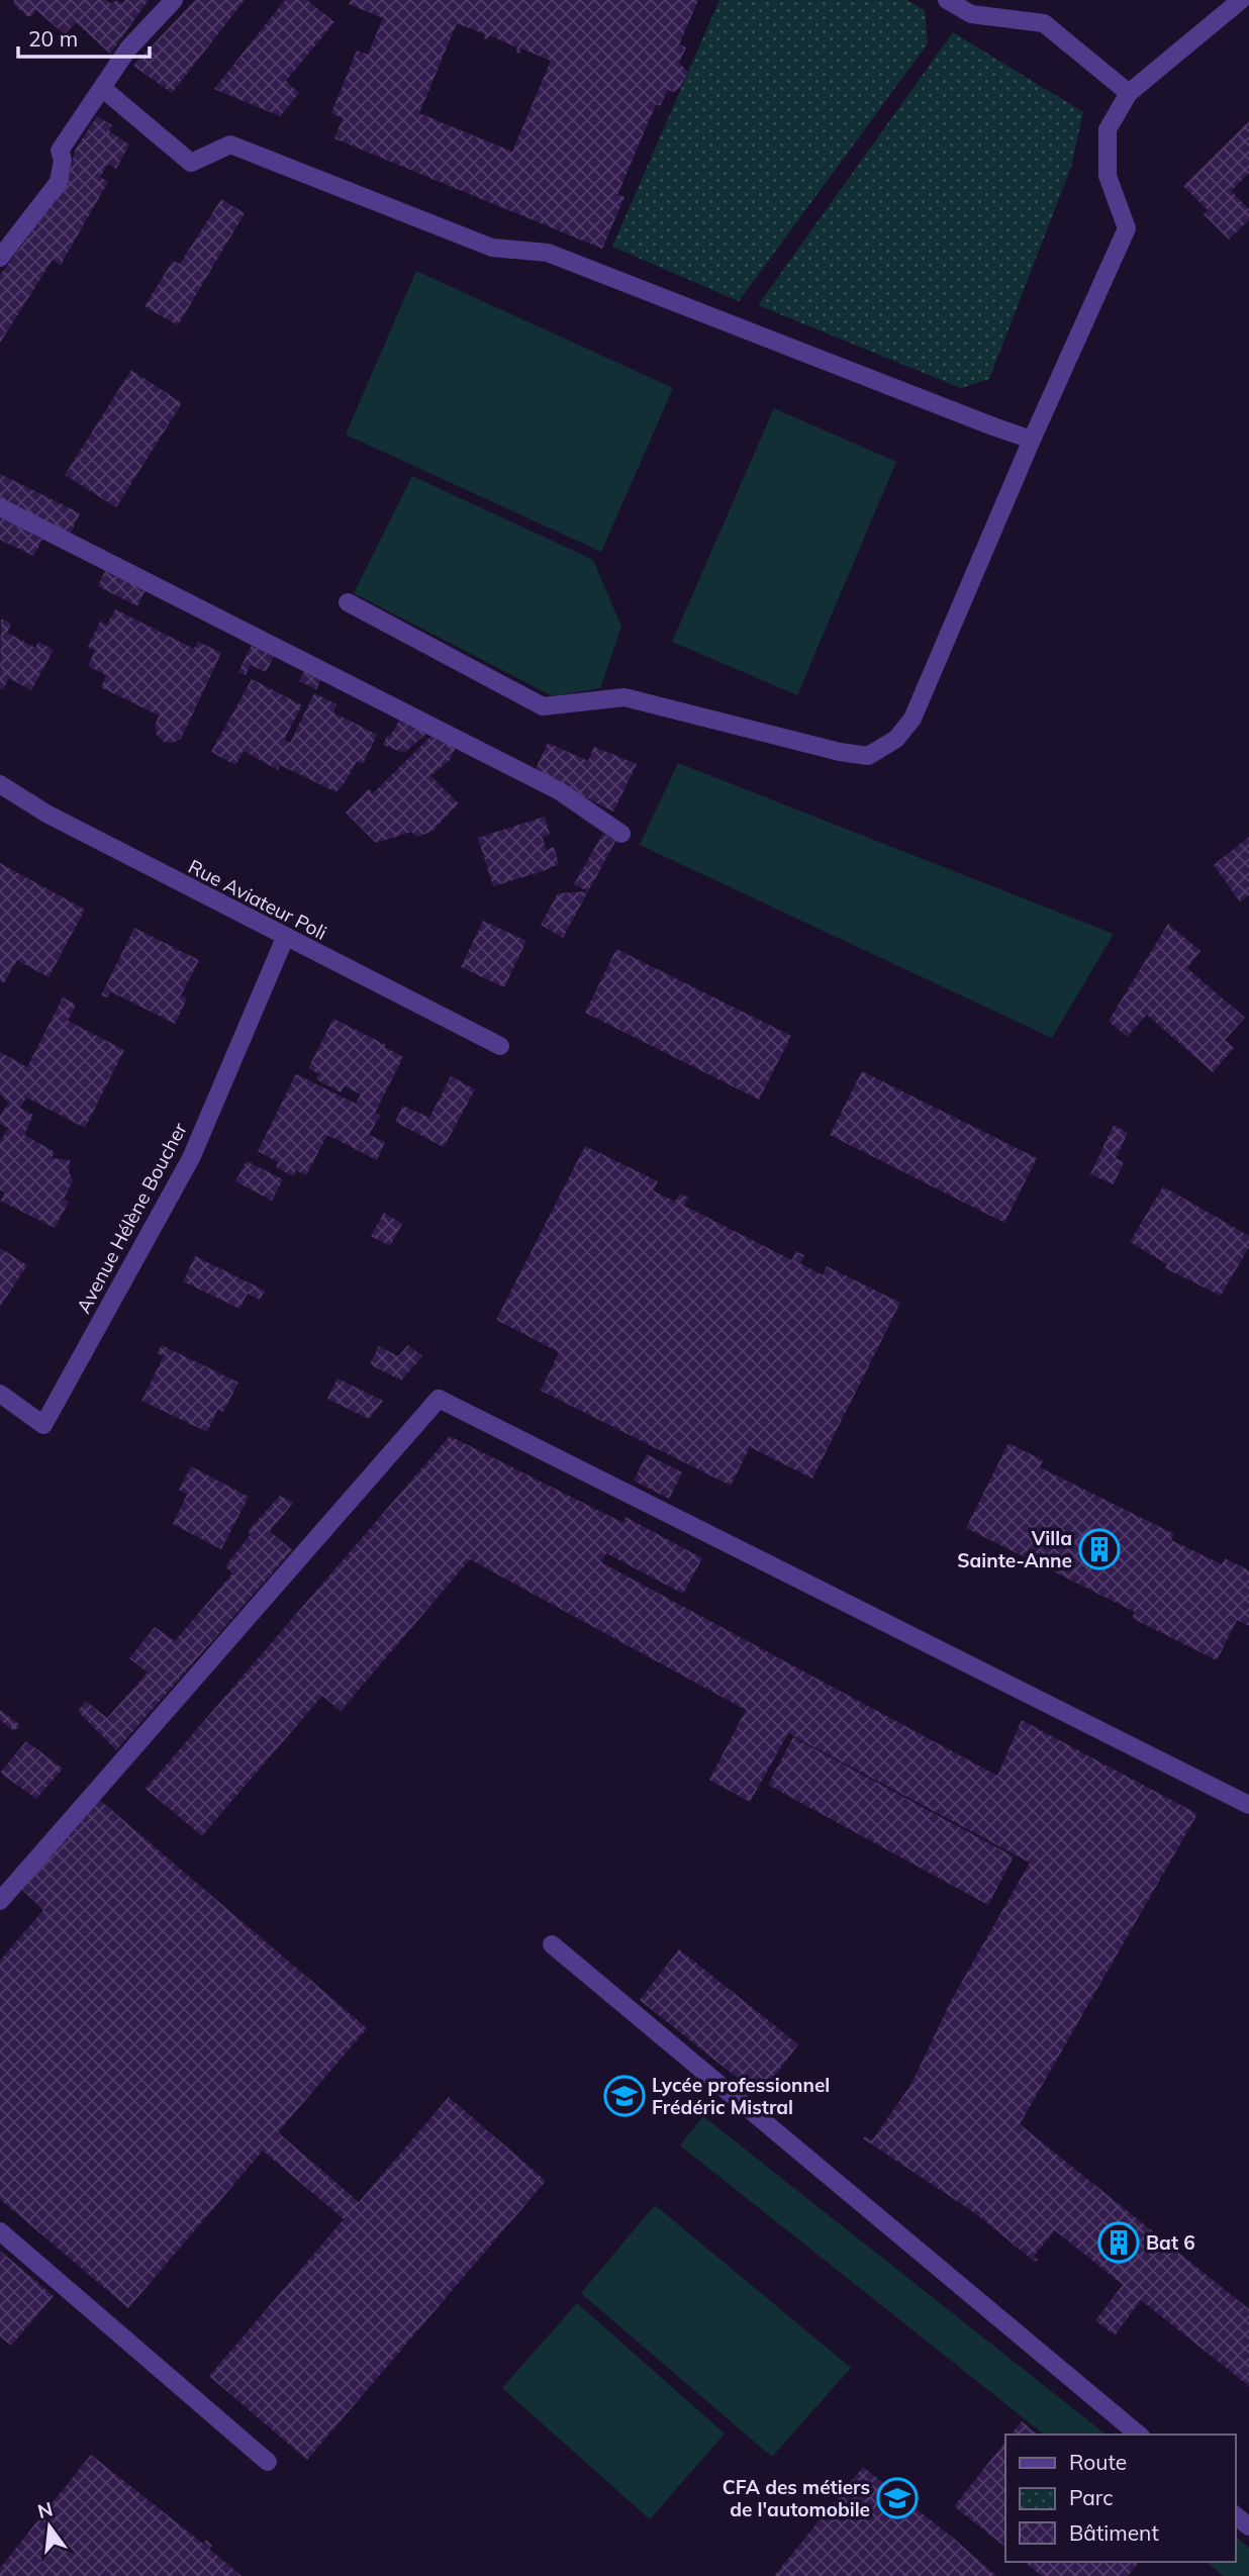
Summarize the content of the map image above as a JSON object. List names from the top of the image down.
{
  "streets": {
    "street": ["Rue Aviateur Poli", "Avenue Hélène Boucher"]
  },
  "crossings": [
    ["Rue Aviateur Poli", "Avenue Hélène Boucher"]
  ],
  "places": {
    "building": ["Villa Sainte-Anne", "Bat 6"],
    "school or university": ["Lycée professionnel Frédéric Mistral", "CFA des métiers de l'automobile"]
  },
  "legend": ["Route", "Parc", "Bâtiment"],
  "scale_bar": "20 m",
  "north": "top"
}
